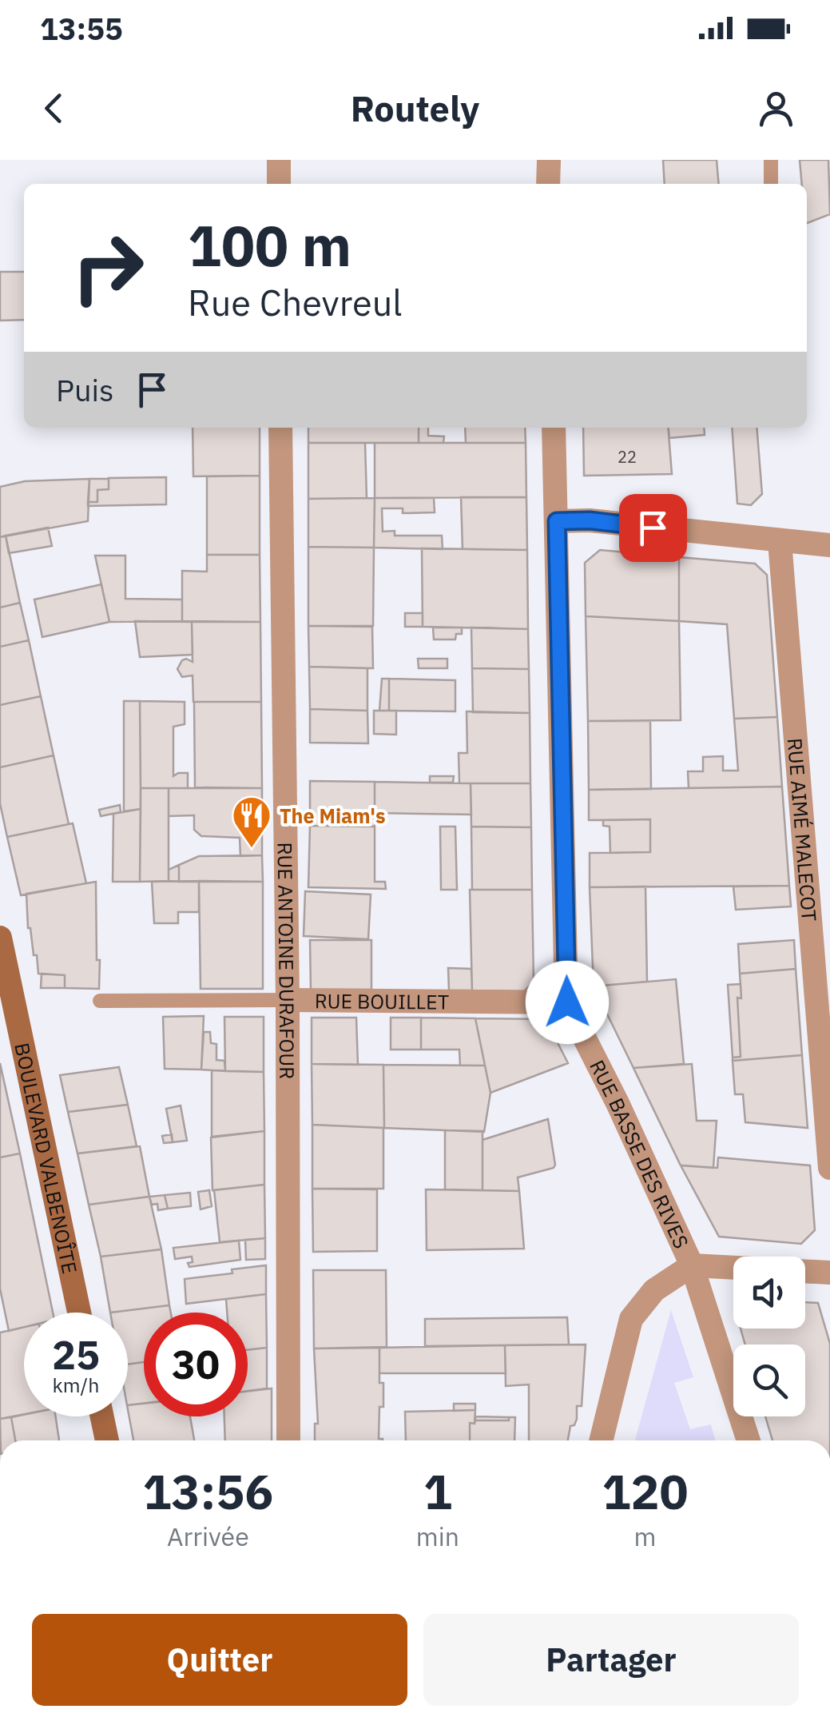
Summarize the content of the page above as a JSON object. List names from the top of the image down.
{
  "streets": {
    "main road": ["BOULEVARD VALBENOÎTE"],
    "street": [
      "RUE AIMÉ MALECOT",
      "RUE ANTOINE DURAFOUR",
      "RUE BOUILLET",
      "RUE BASSE DES RIVES"
    ]
  },
  "crossings": [
    ["RUE ANTOINE DURAFOUR", "RUE BOUILLET"],
    ["RUE BOUILLET", "RUE BASSE DES RIVES"]
  ],
  "places": {
    "restaurant": ["The Miam's"]
  },
  "house_numbers": ["22"],
  "page": {
    "status": "13:55",
    "header": "Routely",
    "turn": ["100 m", "Rue Chevreul"],
    "then": "Puis",
    "speed": "25 km/h",
    "limit": "30",
    "eta": [
      "13:56",
      "Arrivée",
      "1",
      "min",
      "120",
      "m"
    ],
    "buttons": ["Quitter", "Partager"]
  }
}
